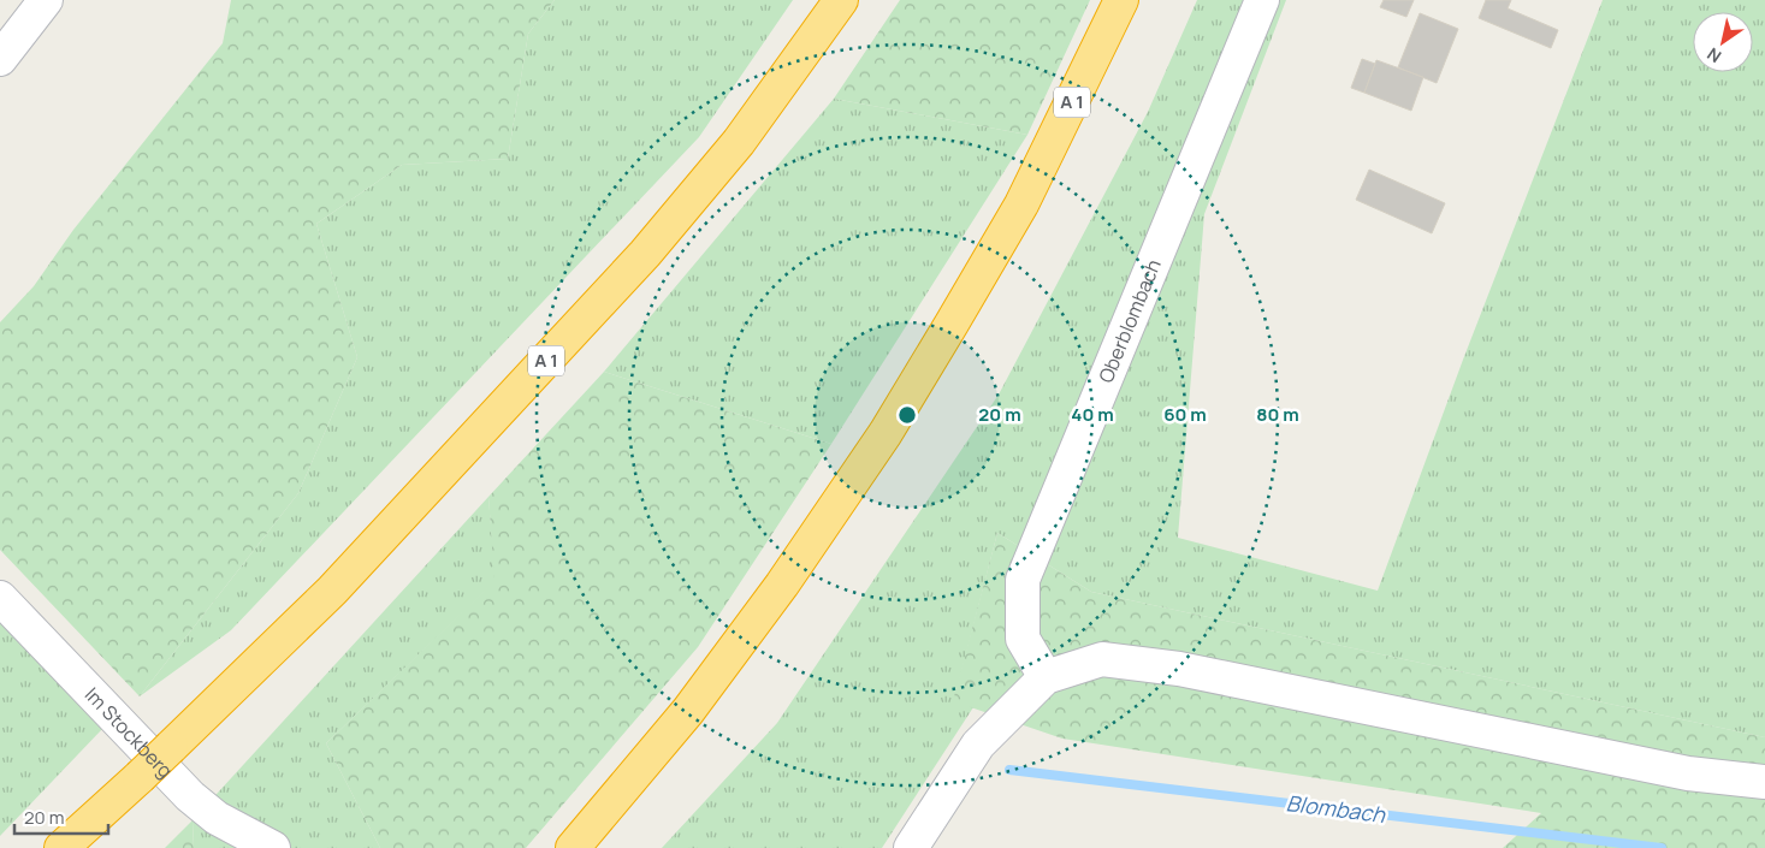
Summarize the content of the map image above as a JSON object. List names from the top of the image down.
{
  "streets": {
    "highway": ["A 1"],
    "street": ["Oberblombach", "Im Stockberg"]
  },
  "water": ["Blombach"],
  "scale_bar": "20 m",
  "north": "bottom left",
  "rings": [
    "20 m",
    "40 m",
    "60 m",
    "80 m"
  ]
}
